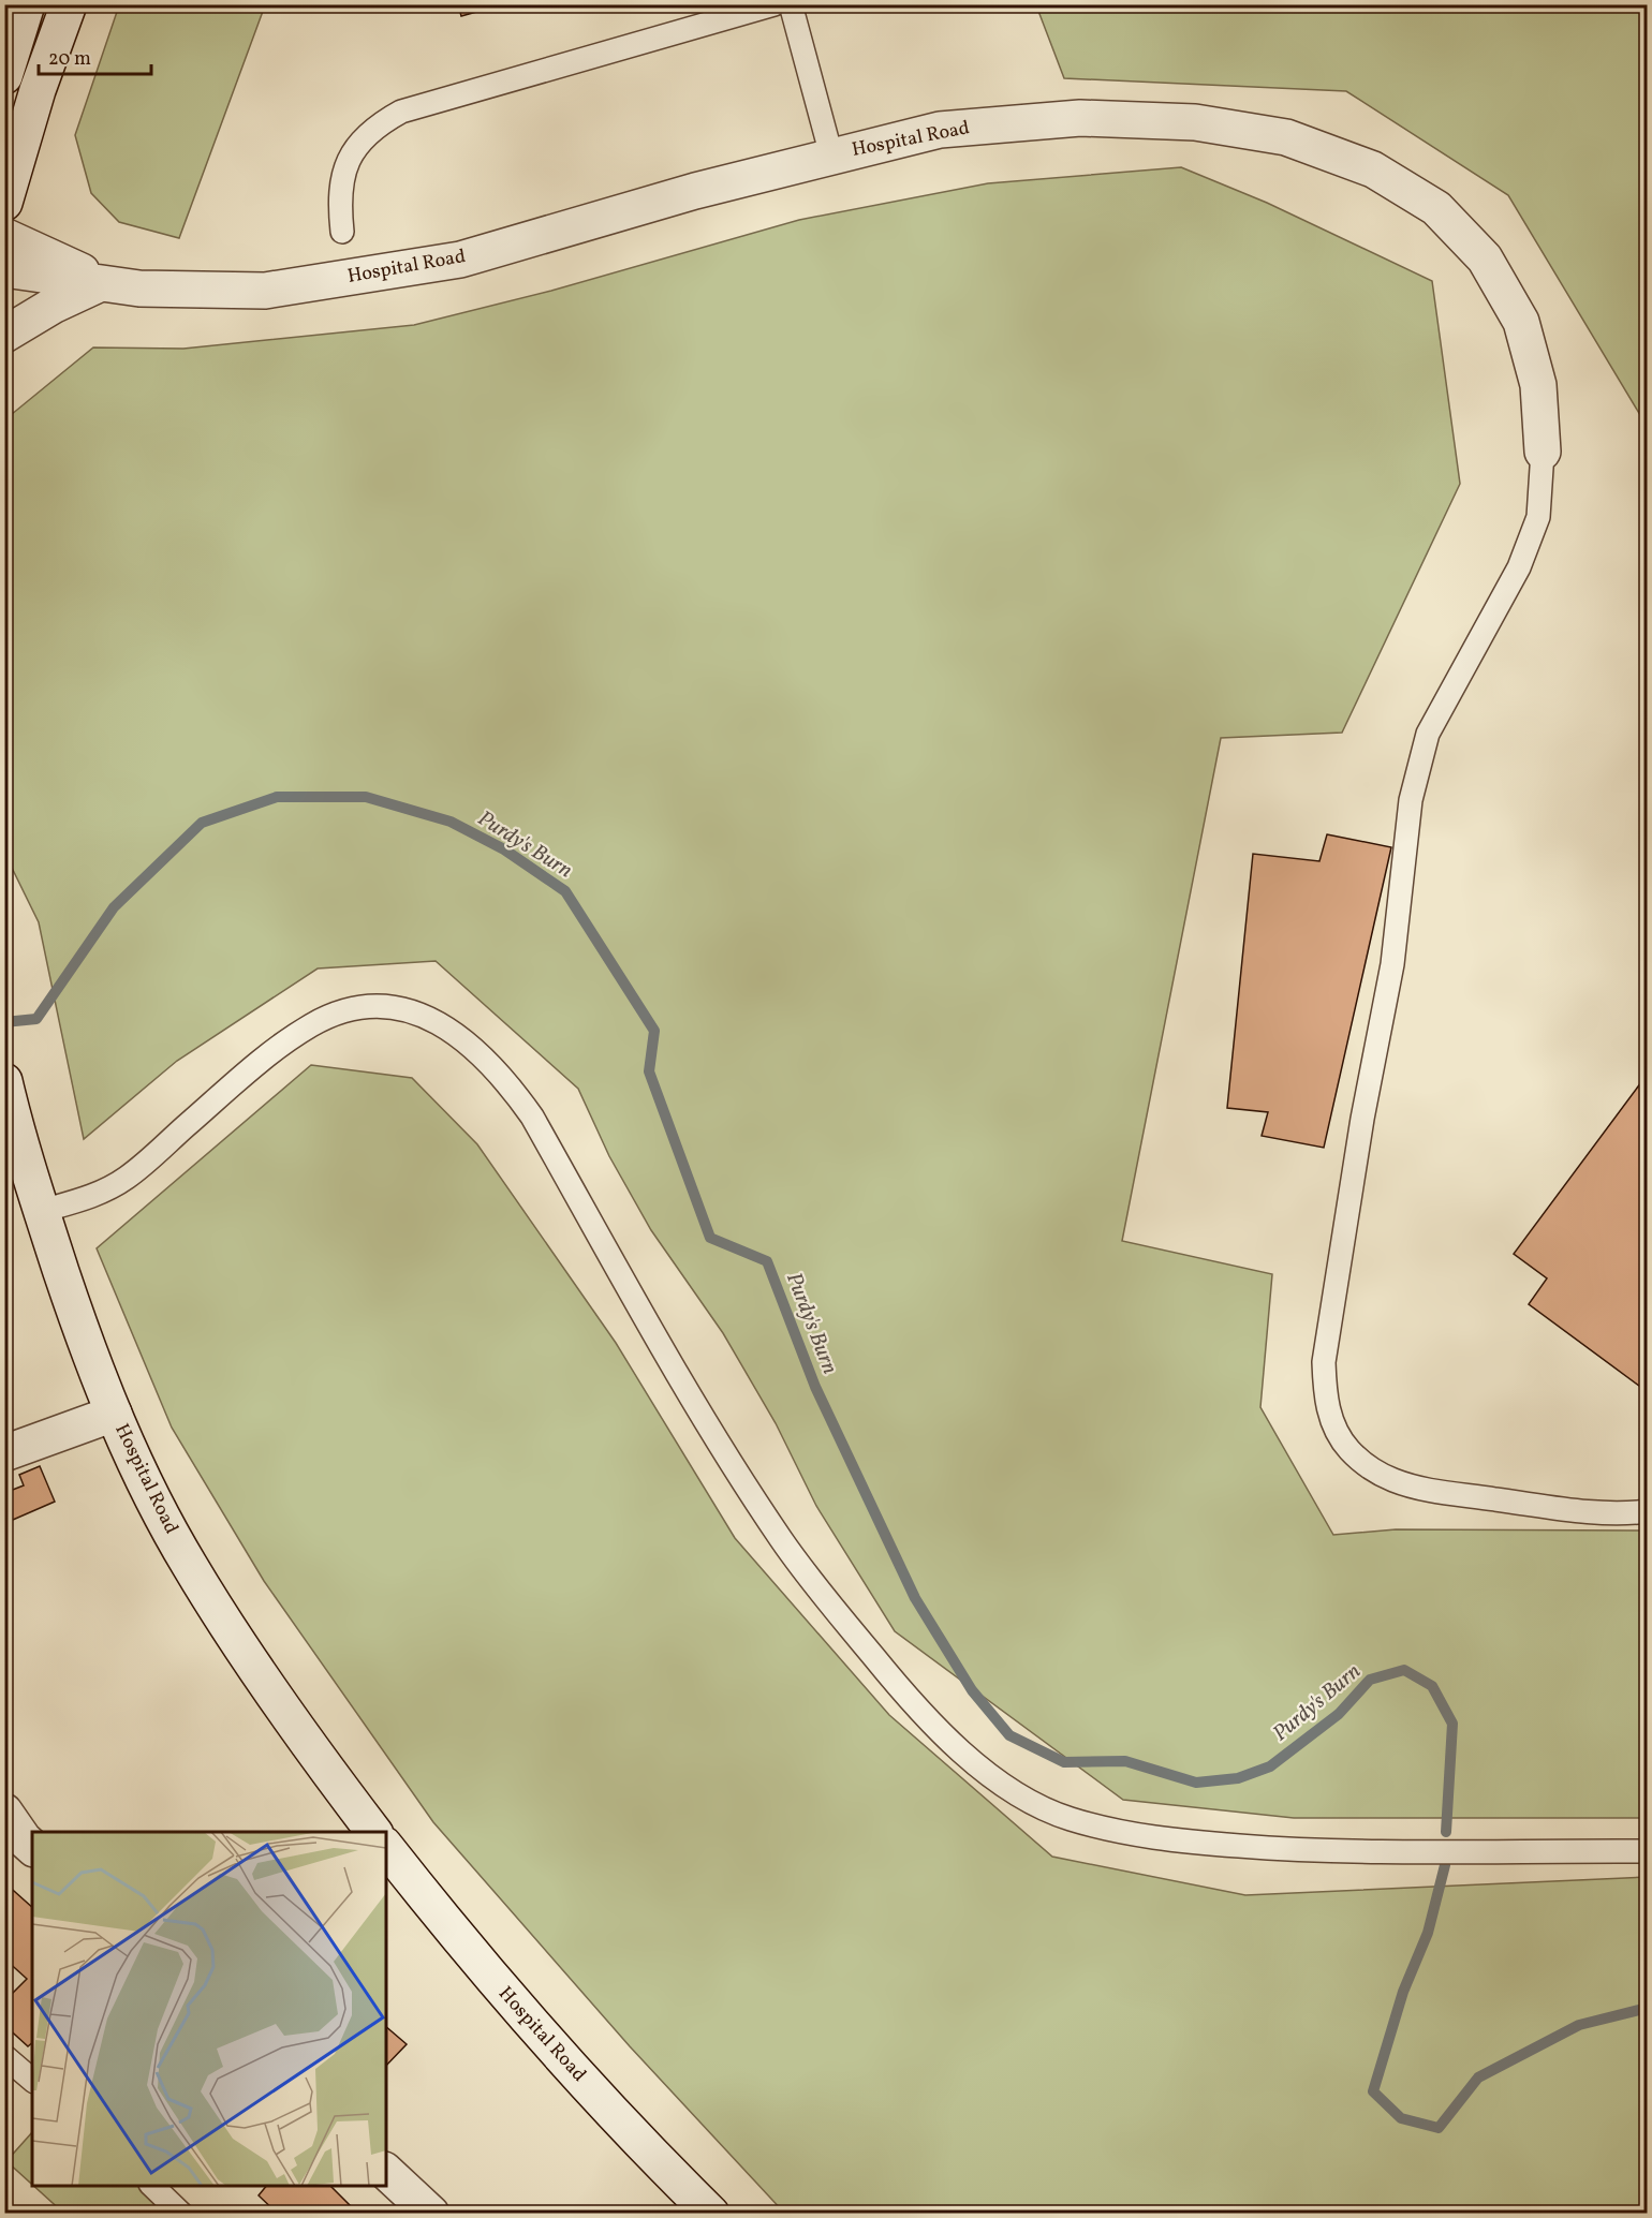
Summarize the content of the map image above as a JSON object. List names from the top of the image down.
{
  "streets": {
    "street": ["Hospital Road"]
  },
  "water": ["Purdy's Burn"],
  "scale_bar": "20 m"
}
